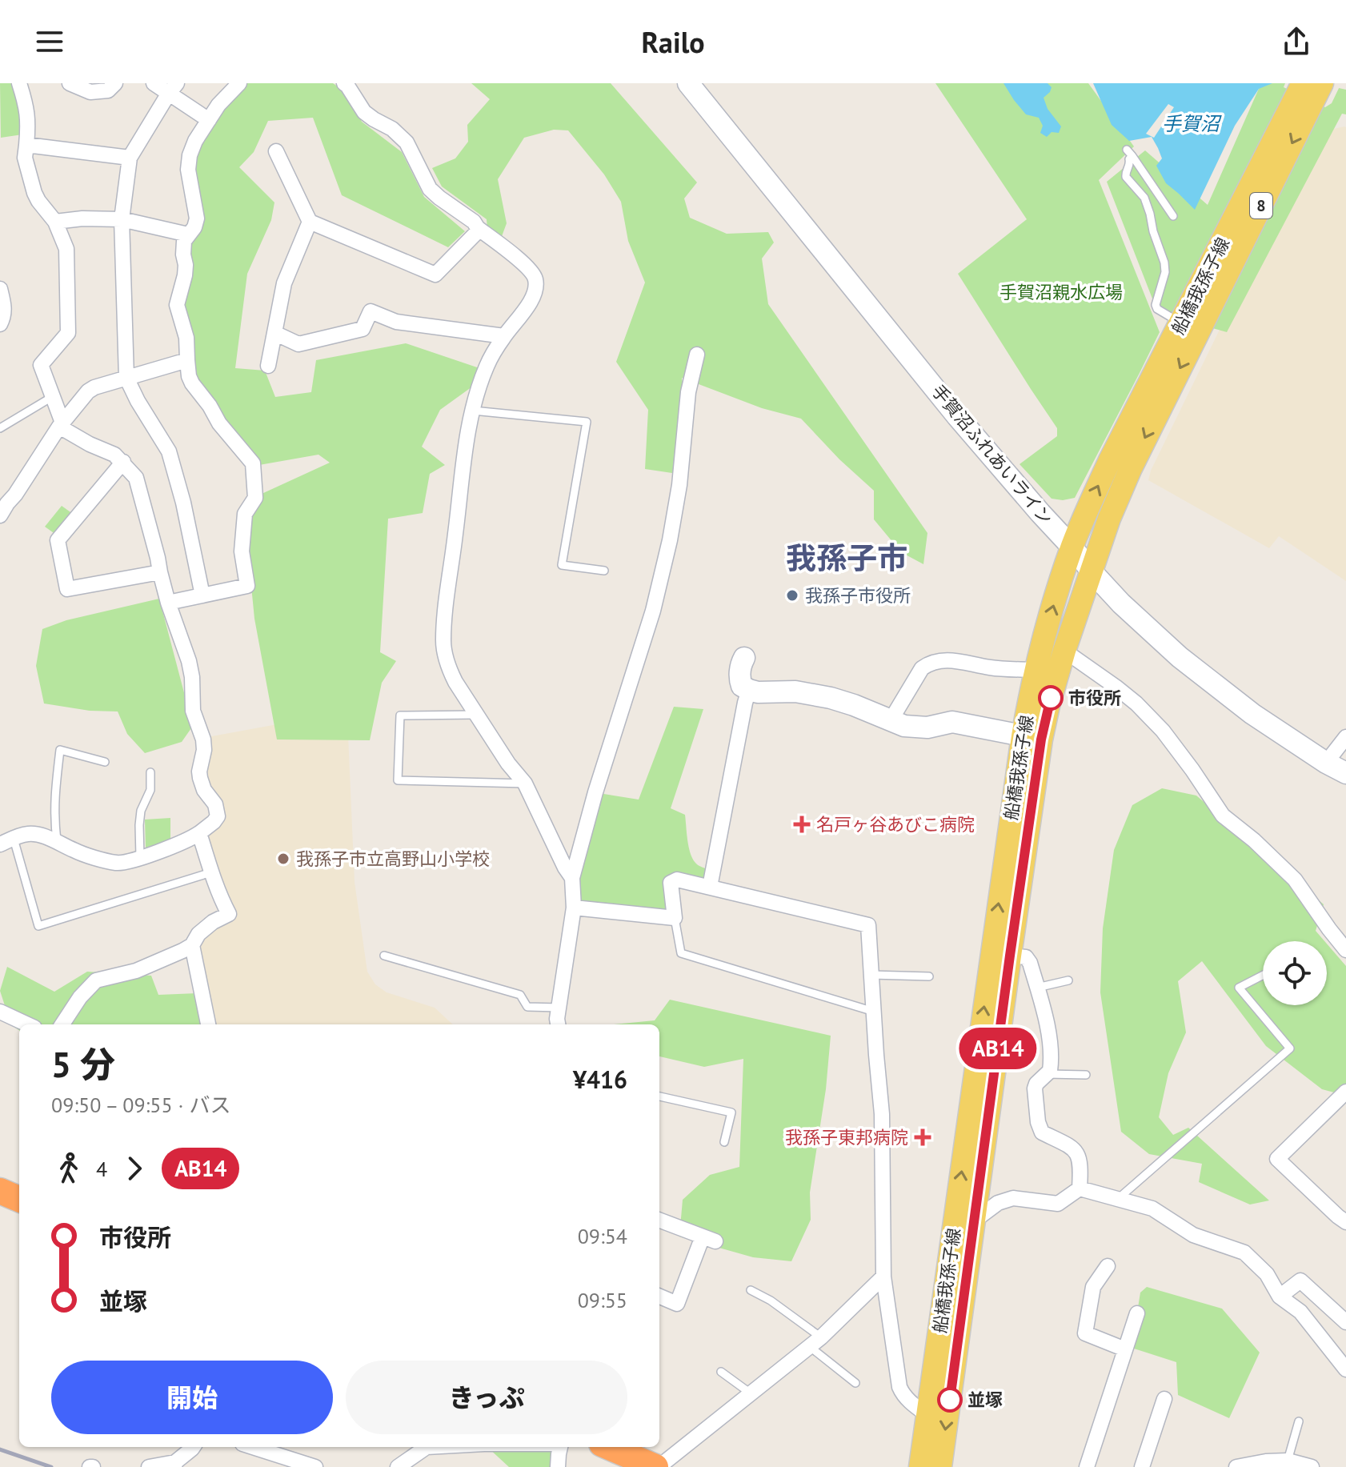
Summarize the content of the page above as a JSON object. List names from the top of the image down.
{
  "streets": {
    "main road": ["8", "船橋我孫子線"],
    "street": ["手賀沼ふれあいライン"]
  },
  "crossings": [
    ["船橋我孫子線", "手賀沼ふれあいライン"]
  ],
  "districts": ["我孫子市"],
  "water": ["手賀沼"],
  "parks": ["手賀沼親水広場"],
  "places": {
    "other": [
      "我孫子市役所",
      "市役所",
      "我孫子市立高野山小学校",
      "並塚"
    ],
    "health": ["名戸ヶ谷あびこ病院", "我孫子東邦病院"]
  },
  "lines": ["bus line AB14"],
  "page": {
    "header": "Railo",
    "on_map": "AB14",
    "heading": ["5 分", "09:50 – 09:55 · バス", "¥416"],
    "legs": ["4", "AB14"],
    "list": [
      {
        "name": "市役所",
        "value": "09:54"
      },
      {
        "name": "並塚",
        "value": "09:55"
      }
    ],
    "buttons": ["開始", "きっぷ"]
  }
}
